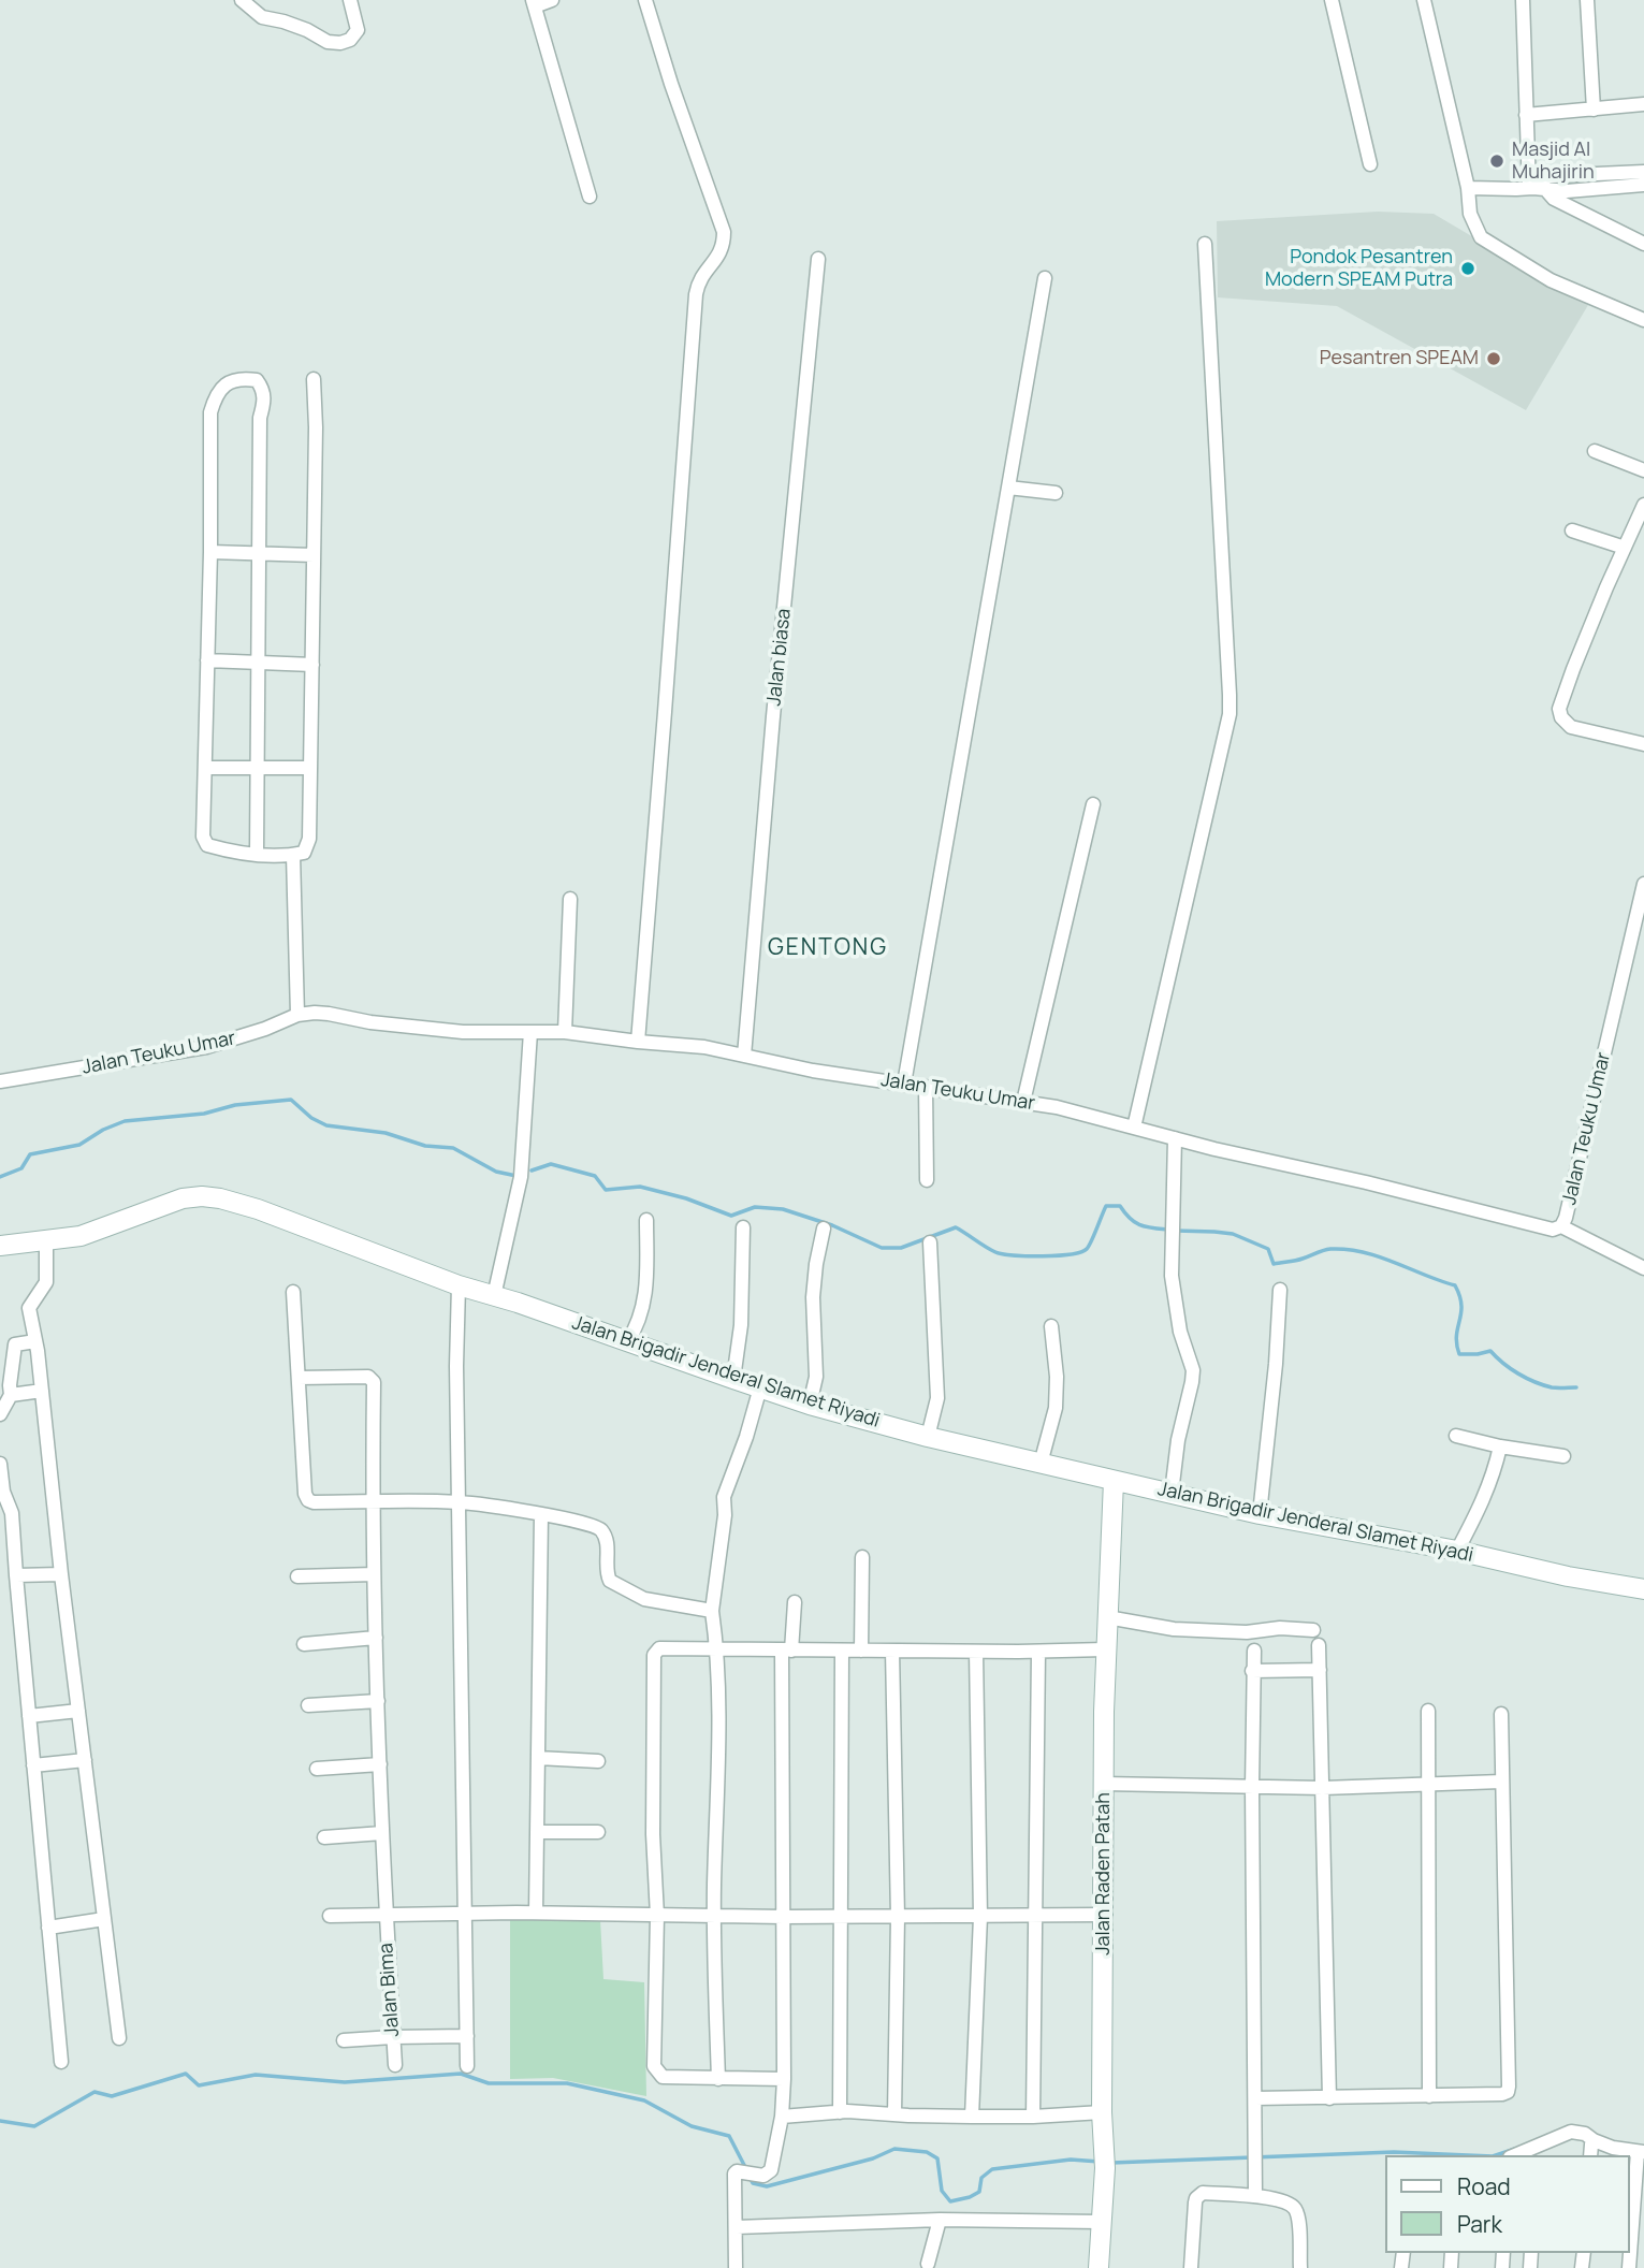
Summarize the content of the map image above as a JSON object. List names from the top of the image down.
{
  "streets": {
    "main road": ["Jalan Brigadir Jenderal Slamet Riyadi", "Jalan Raden Patah"],
    "street": ["Jalan biasa", "Jalan Teuku Umar", "Jalan Bima"]
  },
  "crossings": [
    ["Jalan biasa", "Jalan Teuku Umar"],
    ["Jalan Brigadir Jenderal Slamet Riyadi", "Jalan Raden Patah"]
  ],
  "districts": ["GENTONG"],
  "places": ["Masjid Al Muhajirin", "Pondok Pesantren Modern SPEAM Putra", "Pesantren SPEAM"],
  "legend": ["Road", "Park"]
}
